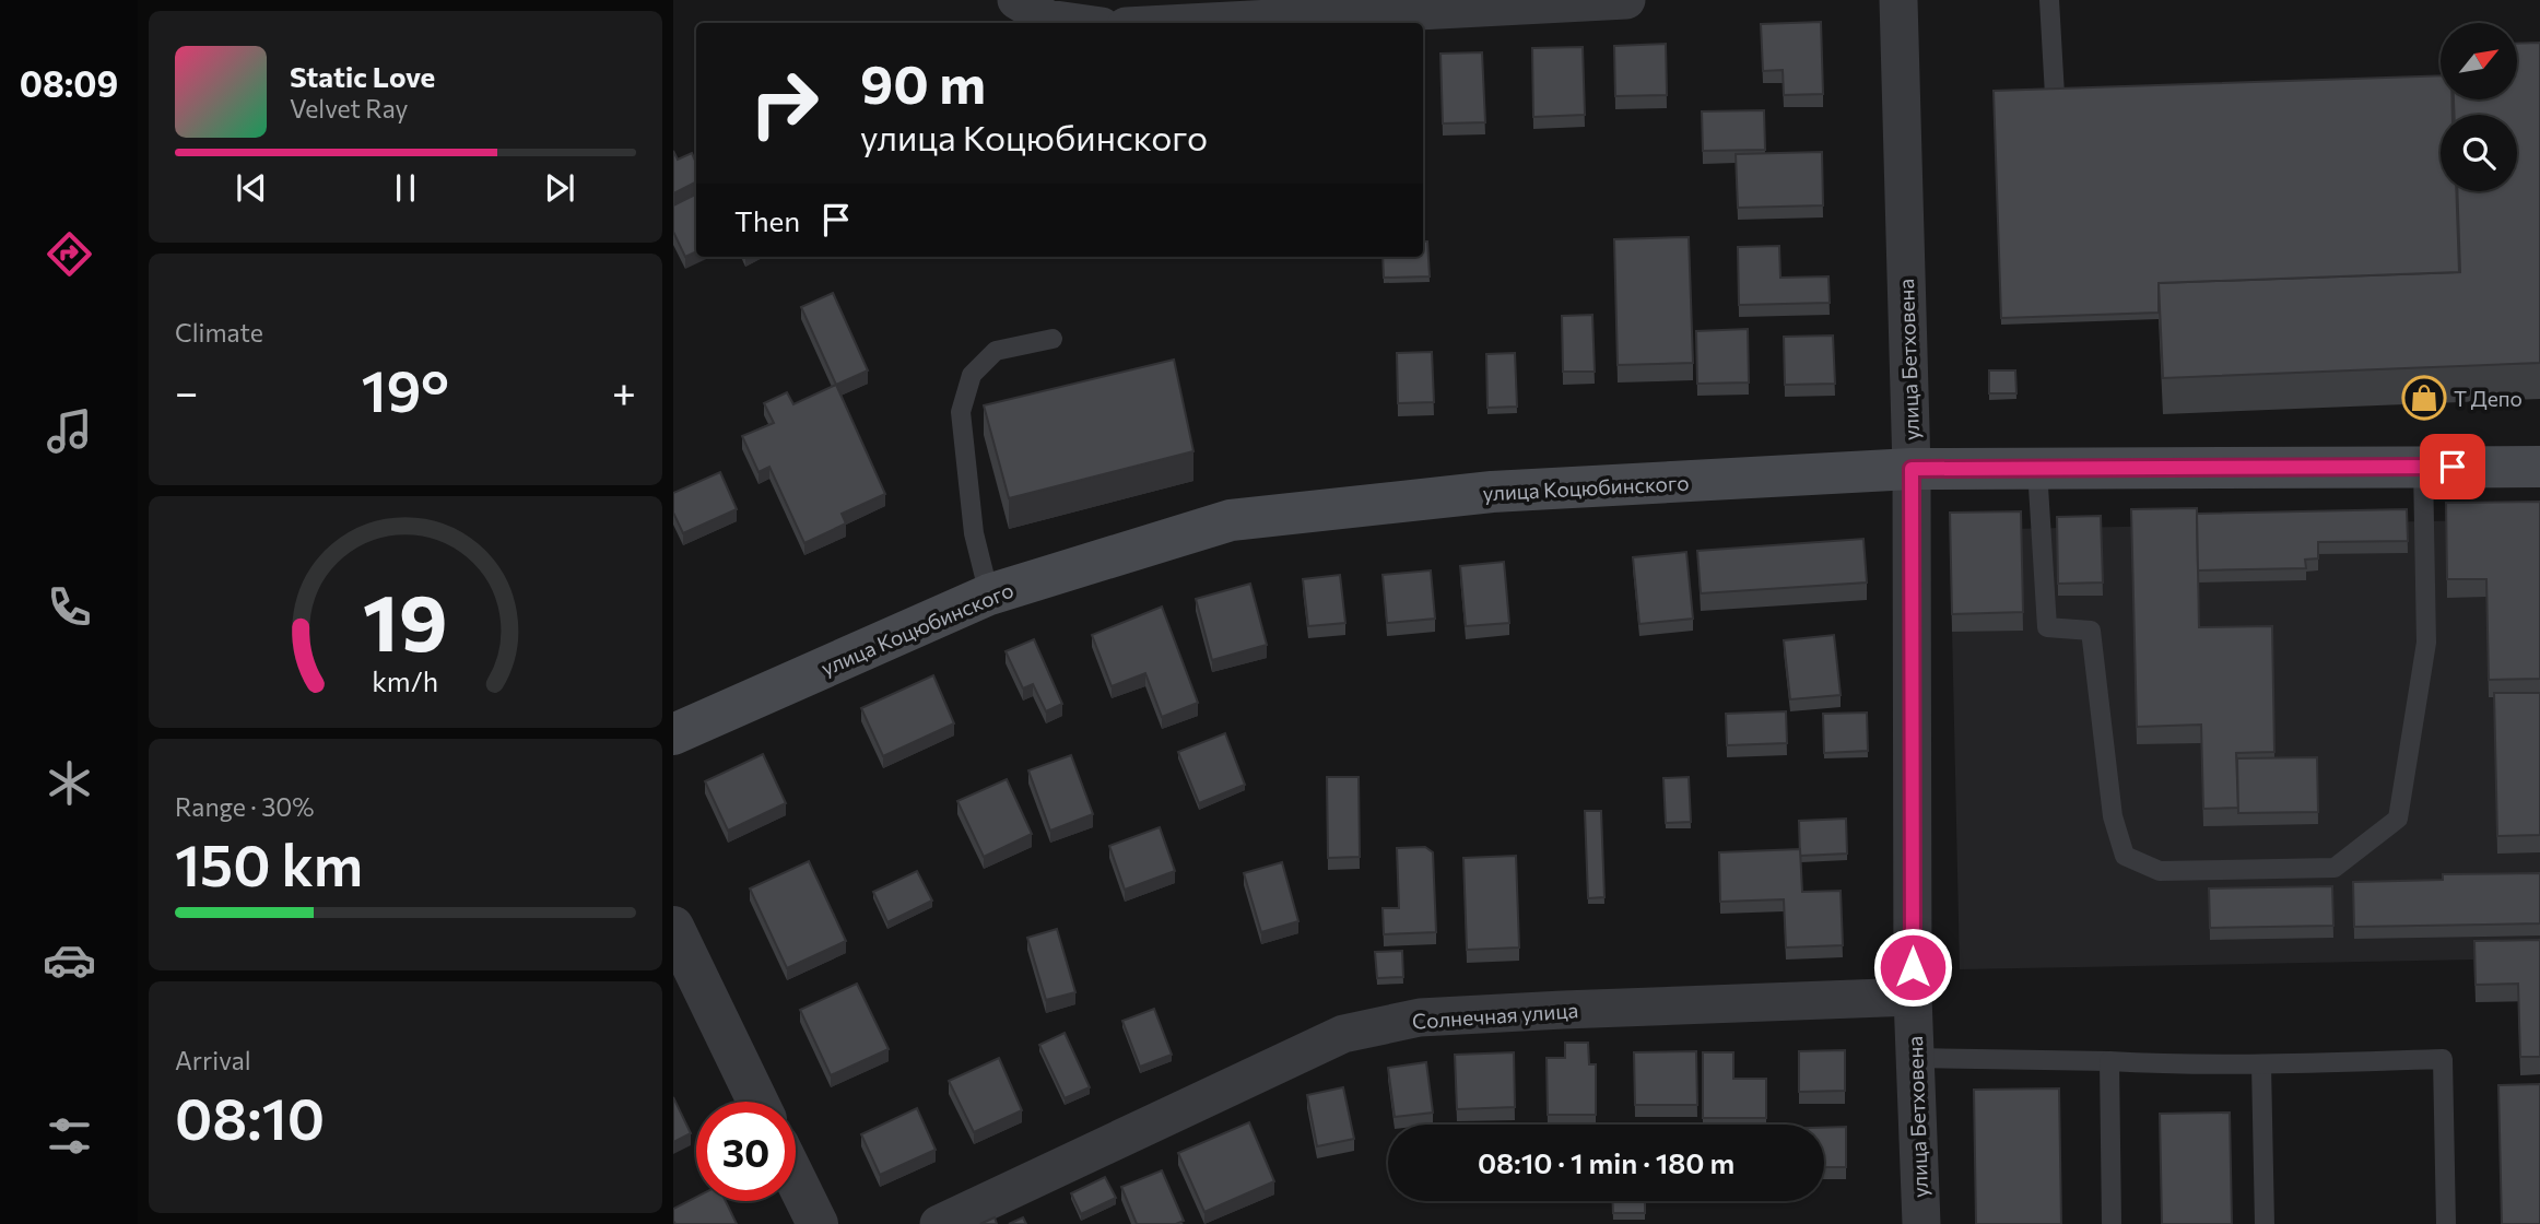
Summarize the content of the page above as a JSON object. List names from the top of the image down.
{
  "streets": {
    "main road": ["улица Коцюбинского"],
    "street": ["улица Бетховена", "Солнечная улица"]
  },
  "crossings": [
    ["улица Бетховена", "улица Коцюбинского"],
    ["улица Бетховена", "Солнечная улица"]
  ],
  "places": {
    "shop": ["Т Депо"]
  },
  "north": "top right",
  "page": {
    "tabs": "08:09",
    "turn": ["90 m", "улица Коцюбинского"],
    "song": ["Static Love", "Velvet Ray"],
    "then": "Then",
    "tile": [
      "Climate",
      ["Range · 30%", "150 km"],
      ["Arrival", "08:10"]
    ],
    "heat": ["−", "19°", "+"],
    "limit": "30",
    "trip": "08:10 · 1 min · 180 m",
    "gauge": ["19", "km/h"]
  }
}
